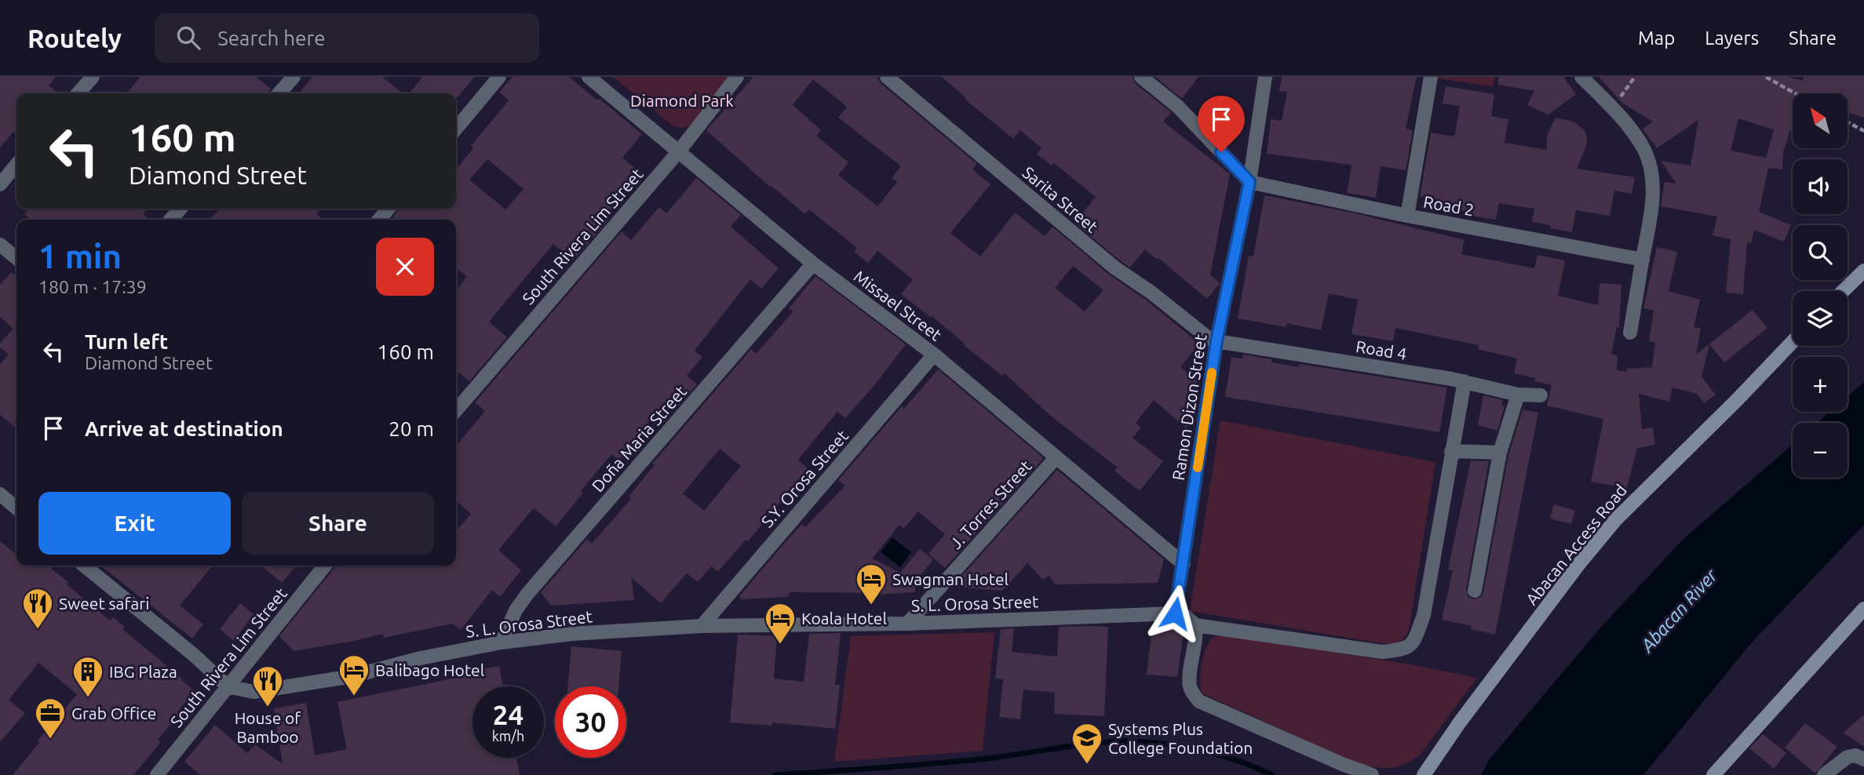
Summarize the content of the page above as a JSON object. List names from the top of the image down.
{
  "streets": {
    "street": [
      "Sarita Street",
      "Road 2",
      "South Rivera Lim Street",
      "Missael Street",
      "Road 4",
      "Ramon Dizon Street",
      "Doña Maria Street",
      "S.Y. Orosa Street",
      "J. Torres Street",
      "Abacan Access Road",
      "S. L. Orosa Street"
    ]
  },
  "crossings": [
    ["Sarita Street", "Road 4"],
    ["Sarita Street", "Ramon Dizon Street"],
    ["Road 2", "Ramon Dizon Street"],
    ["South Rivera Lim Street", "Missael Street"],
    ["South Rivera Lim Street", "S. L. Orosa Street"],
    ["Missael Street", "Ramon Dizon Street"],
    ["Missael Street", "Doña Maria Street"],
    ["Missael Street", "S.Y. Orosa Street"],
    ["Missael Street", "J. Torres Street"],
    ["Road 4", "Ramon Dizon Street"],
    ["Ramon Dizon Street", "S. L. Orosa Street"],
    ["Doña Maria Street", "S. L. Orosa Street"],
    ["S.Y. Orosa Street", "S. L. Orosa Street"],
    ["J. Torres Street", "S. L. Orosa Street"]
  ],
  "water": ["Abacan River"],
  "parks": ["Diamond Park"],
  "places": {
    "hotel": ["Swagman Hotel", "Koala Hotel", "Balibago Hotel"],
    "restaurant": ["Sweet safari", "House of Bamboo"],
    "building": ["IBG Plaza"],
    "office": ["Grab Office"],
    "school or university": ["Systems Plus College Foundation"]
  },
  "north": "top left",
  "page": {
    "header": "Routely",
    "search": "Search here",
    "nav": ["Map", "Layers", "Share"],
    "map_buttons": ["+", "−"],
    "turn": ["160 m", "Diamond Street"],
    "heading": ["1 min", "180 m · 17:39"],
    "list": [
      {
        "name": "Turn left",
        "note": "Diamond Street",
        "value": "160 m"
      },
      {
        "name": "Arrive at destination",
        "value": "20 m"
      }
    ],
    "buttons": ["Exit", "Share"],
    "speed": "24 km/h",
    "limit": "30"
  }
}
